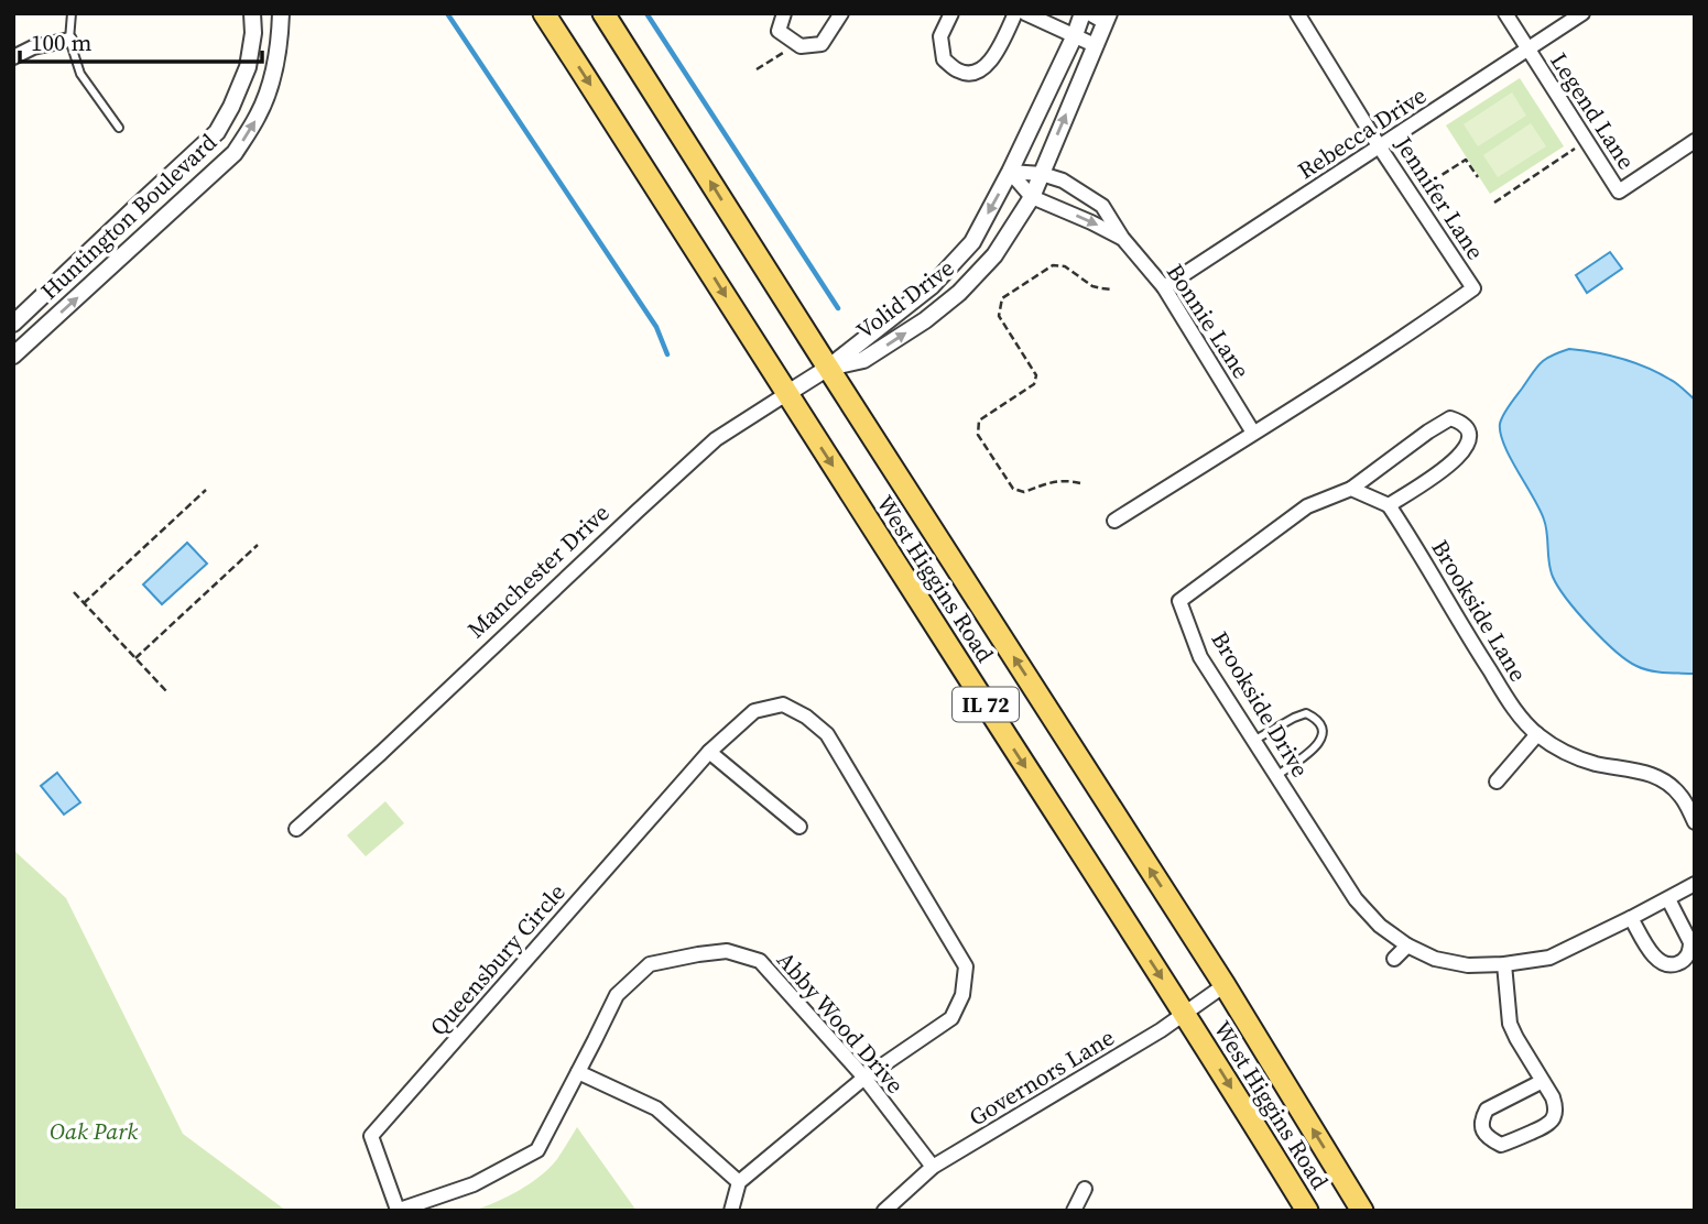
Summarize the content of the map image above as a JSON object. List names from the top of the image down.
{
  "streets": {
    "main road": ["West Higgins Road", "IL 72"],
    "street": [
      "Legend Lane",
      "Rebecca Drive",
      "Jennifer Lane",
      "Huntington Boulevard",
      "Volid Drive",
      "Bonnie Lane",
      "Manchester Drive",
      "Brookside Lane",
      "Brookside Drive",
      "Queensbury Circle",
      "Abby Wood Drive",
      "Governors Lane"
    ]
  },
  "crossings": [
    ["Legend Lane", "Rebecca Drive"],
    ["Rebecca Drive", "Jennifer Lane"],
    ["Rebecca Drive", "Bonnie Lane"],
    ["Jennifer Lane", "Bonnie Lane"],
    ["Volid Drive", "Bonnie Lane"],
    ["Volid Drive", "Manchester Drive"],
    ["Volid Drive", "West Higgins Road"],
    ["Manchester Drive", "West Higgins Road"],
    ["West Higgins Road", "Governors Lane"],
    ["Queensbury Circle", "Abby Wood Drive"],
    ["Abby Wood Drive", "Governors Lane"]
  ],
  "parks": ["Oak Park"],
  "scale_bar": "100 m"
}
